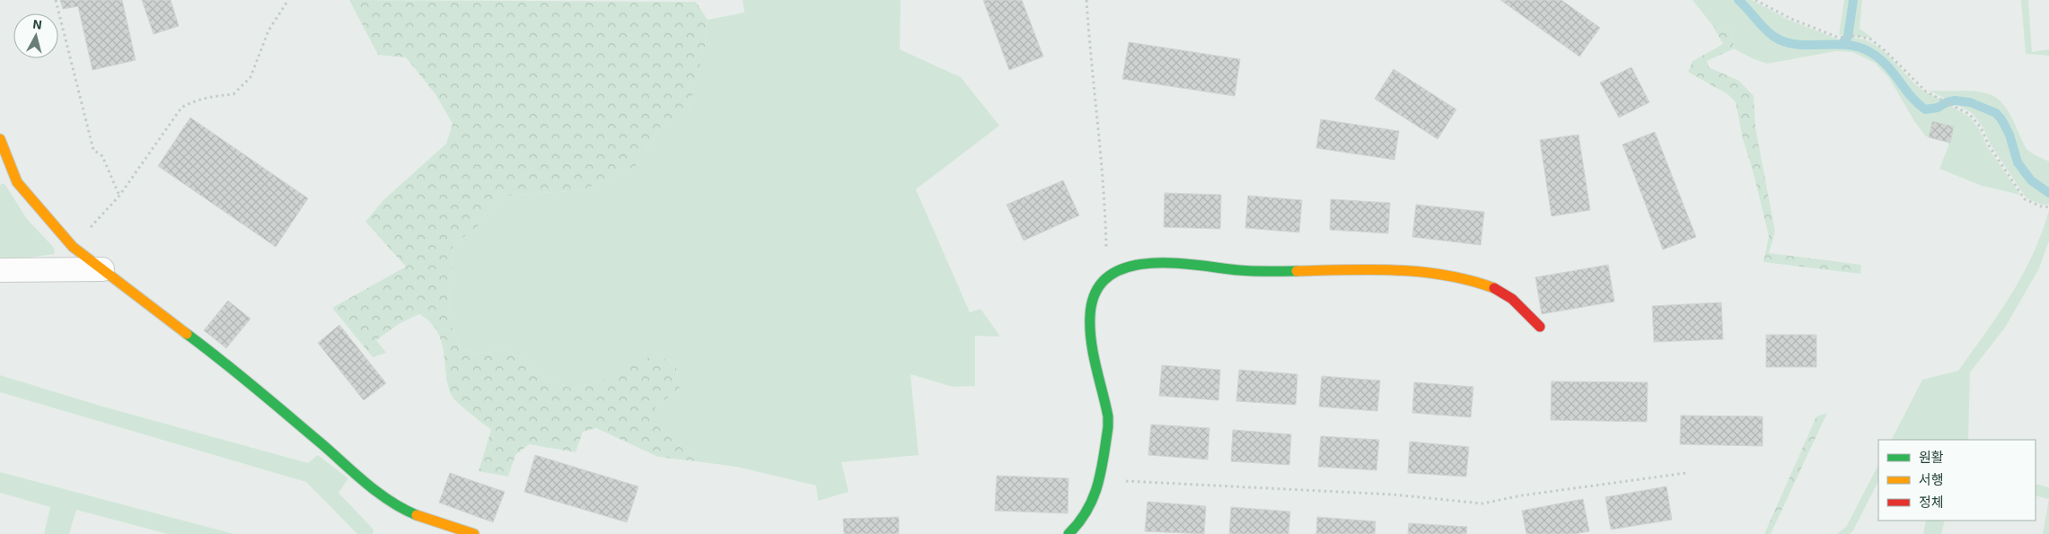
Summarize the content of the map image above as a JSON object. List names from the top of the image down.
{
  "legend": ["원활", "서행", "정체"],
  "north": "top"
}
